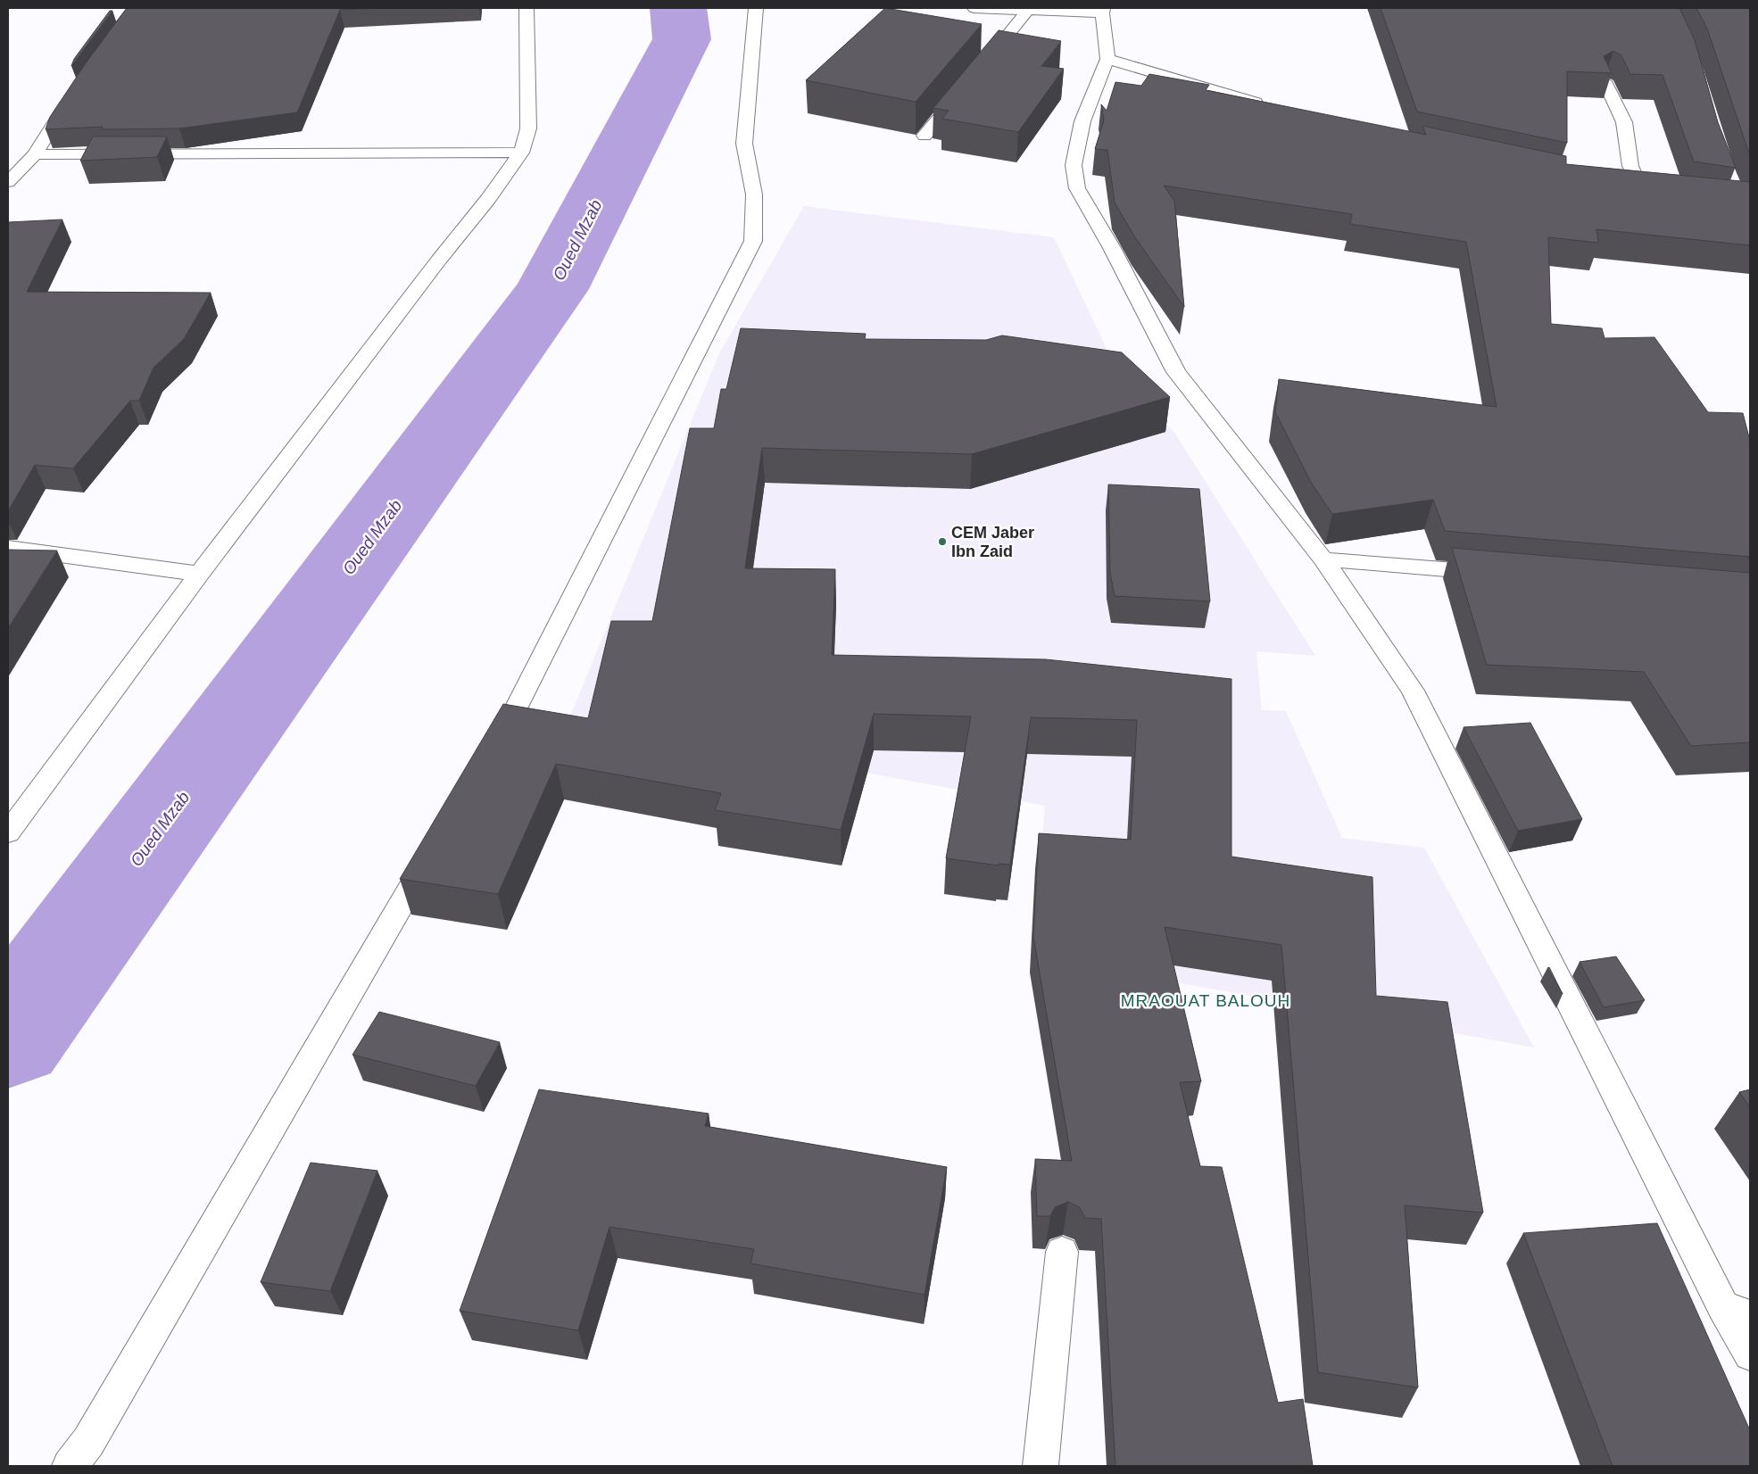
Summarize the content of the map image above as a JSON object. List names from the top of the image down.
{
  "districts": ["MRAOUAT BALOUH"],
  "water": ["Oued Mzab"],
  "places": ["CEM Jaber Ibn Zaid"]
}
